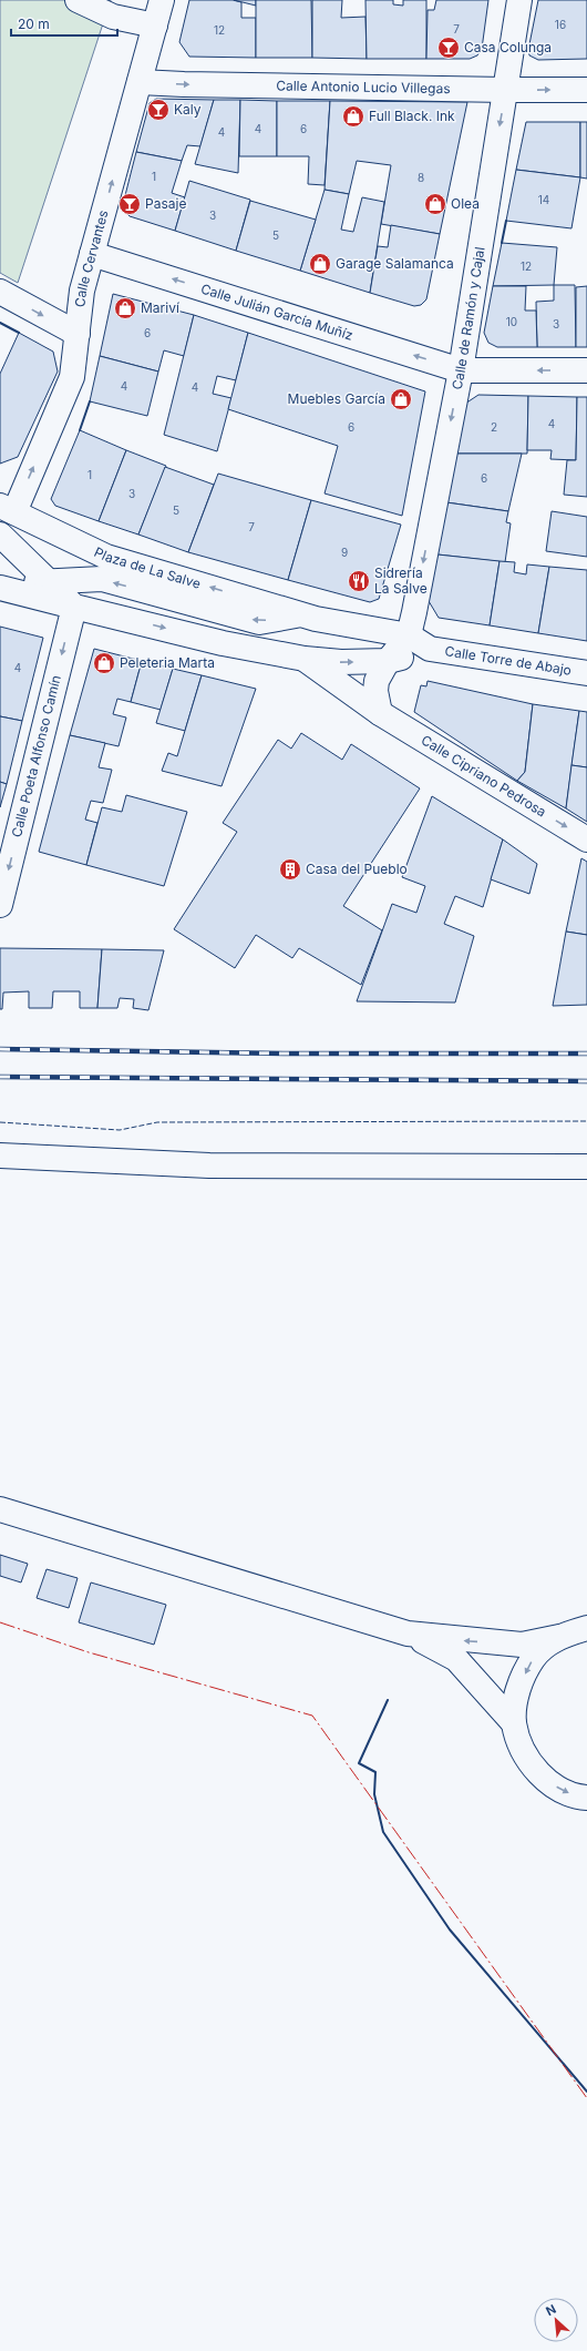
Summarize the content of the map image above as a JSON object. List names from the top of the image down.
{
  "streets": {
    "street": [
      "Calle Antonio Lucio Villegas",
      "Calle Cervantes",
      "Calle Julián García Muñíz",
      "Calle de Ramón y Cajal",
      "Plaza de La Salve",
      "Calle Torre de Abajo",
      "Calle Poeta Alfonso Camín",
      "Calle Cipriano Pedrosa"
    ]
  },
  "crossings": [
    ["Calle Antonio Lucio Villegas", "Calle Cervantes"],
    ["Calle Antonio Lucio Villegas", "Calle de Ramón y Cajal"],
    ["Calle Cervantes", "Calle Julián García Muñíz"],
    ["Calle Cervantes", "Plaza de La Salve"],
    ["Calle Julián García Muñíz", "Calle de Ramón y Cajal"],
    ["Calle de Ramón y Cajal", "Plaza de La Salve"],
    ["Plaza de La Salve", "Calle Torre de Abajo"],
    ["Plaza de La Salve", "Calle Poeta Alfonso Camín"],
    ["Plaza de La Salve", "Calle Cipriano Pedrosa"]
  ],
  "one_way": [
    "Calle Antonio Lucio Villegas",
    "Calle Cervantes",
    "Calle Julián García Muñíz",
    "Calle de Ramón y Cajal",
    "Calle Poeta Alfonso Camín",
    "Calle Cipriano Pedrosa"
  ],
  "places": {
    "bar": ["Casa Colunga", "Kaly", "Pasaje"],
    "shop": [
      "Full Black. Ink",
      "Olea",
      "Garage Salamanca",
      "Mariví",
      "Muebles García",
      "Peleteria Marta"
    ],
    "restaurant": ["Sidrería La Salve"],
    "building": ["Casa del Pueblo"]
  },
  "house_numbers": [
    "16",
    "7",
    "12",
    "4",
    "6",
    "4",
    "1",
    "8",
    "14",
    "3",
    "5",
    "12",
    "10",
    "3",
    "6",
    "4",
    "4",
    "4",
    "6",
    "2",
    "1",
    "6",
    "3",
    "5",
    "7",
    "9",
    "4"
  ],
  "scale_bar": "20 m",
  "north": "top left"
}
